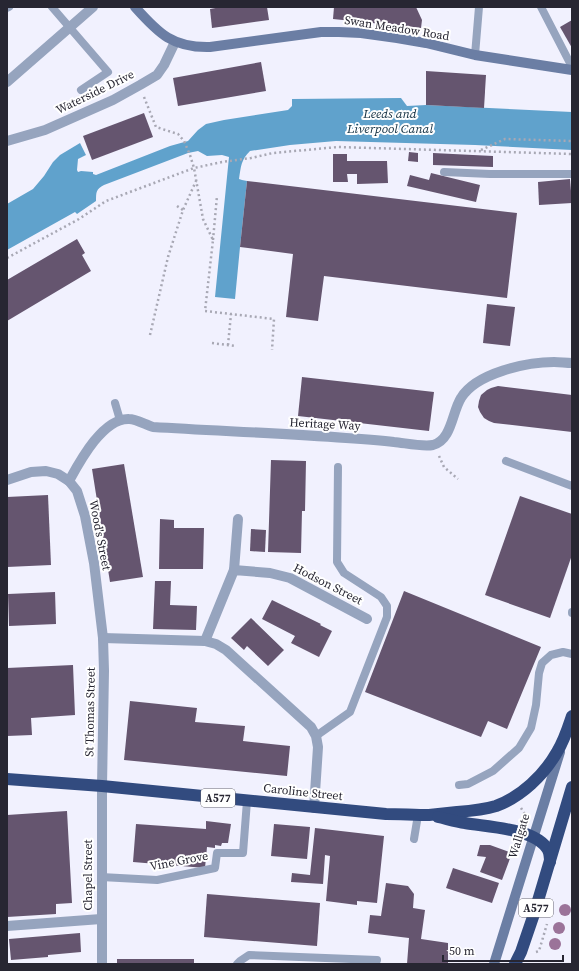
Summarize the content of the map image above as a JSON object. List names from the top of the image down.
{
  "streets": {
    "highway": ["Caroline Street", "A577", "Wallgate"],
    "street": [
      "Swan Meadow Road",
      "Waterside Drive",
      "Heritage Way",
      "Wood's Street",
      "Hodson Street",
      "St Thomas Street",
      "Chapel Street"
    ],
    "lane": ["Vine Grove"]
  },
  "crossings": [
    ["Swan Meadow Road", "Waterside Drive"],
    ["Wood's Street", "St Thomas Street"],
    ["St Thomas Street", "Caroline Street"],
    ["St Thomas Street", "Chapel Street"],
    ["Caroline Street", "A577"],
    ["Caroline Street", "Wallgate"],
    ["Caroline Street", "Vine Grove"],
    ["Caroline Street", "Chapel Street"],
    ["A577", "Wallgate"],
    ["Vine Grove", "Chapel Street"]
  ],
  "water": ["Leeds and Liverpool Canal"],
  "scale_bar": "50 m"
}
